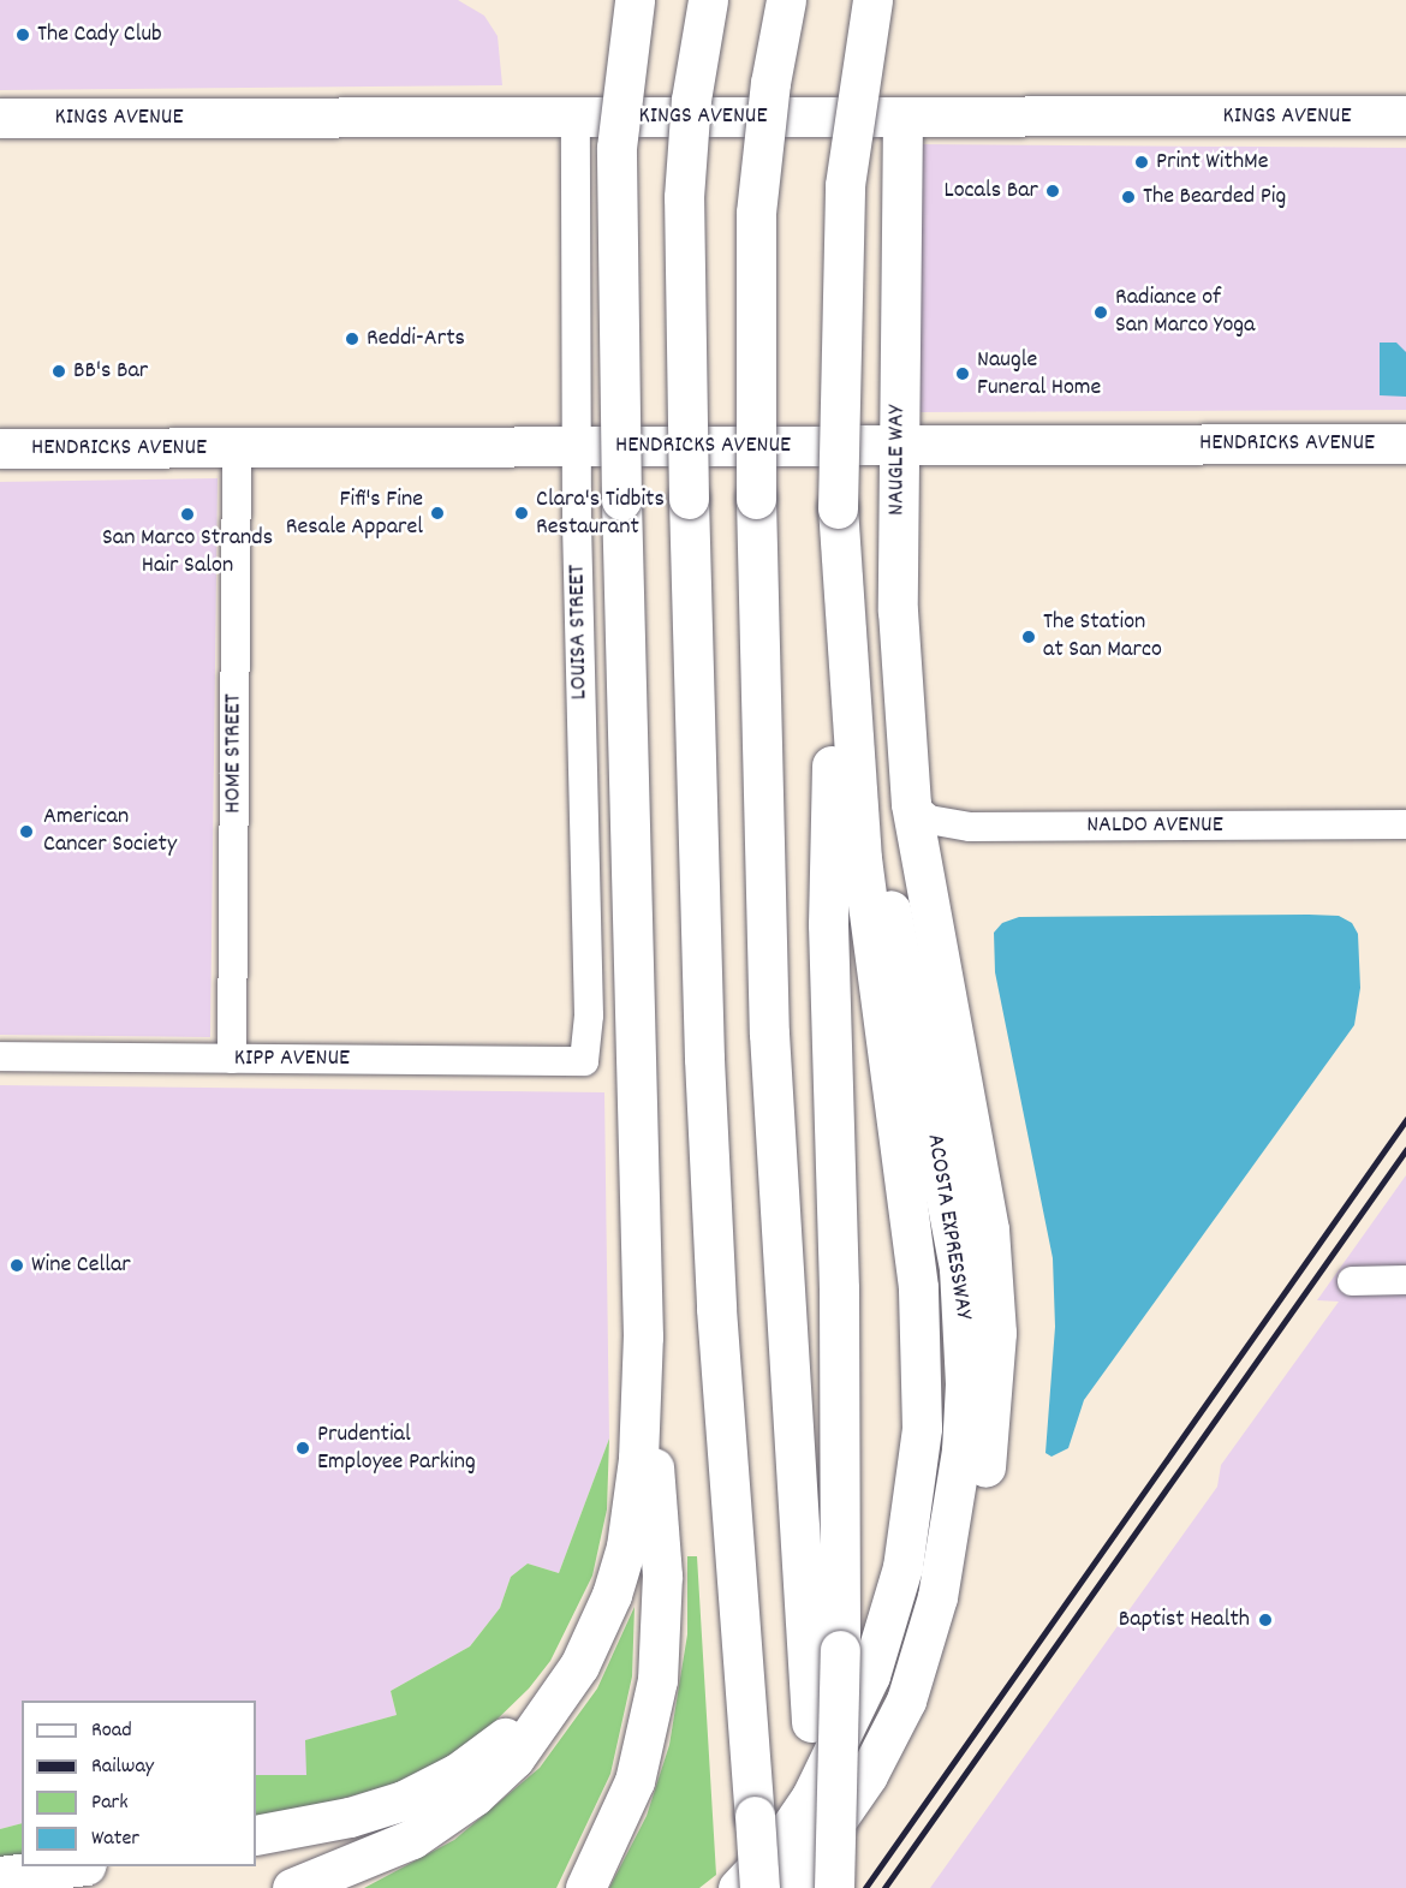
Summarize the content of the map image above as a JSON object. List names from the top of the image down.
{
  "streets": {
    "main road": [
      "KINGS AVENUE",
      "HENDRICKS AVENUE",
      "NAUGLE WAY",
      "ACOSTA EXPRESSWAY"
    ],
    "street": [
      "LOUISA STREET",
      "HOME STREET",
      "NALDO AVENUE",
      "KIPP AVENUE"
    ]
  },
  "crossings": [
    ["KINGS AVENUE", "NAUGLE WAY"],
    ["KINGS AVENUE", "LOUISA STREET"],
    ["HENDRICKS AVENUE", "NAUGLE WAY"],
    ["HENDRICKS AVENUE", "LOUISA STREET"],
    ["HENDRICKS AVENUE", "HOME STREET"],
    ["NAUGLE WAY", "NALDO AVENUE"],
    ["NAUGLE WAY", "ACOSTA EXPRESSWAY"],
    ["LOUISA STREET", "KIPP AVENUE"],
    ["HOME STREET", "KIPP AVENUE"]
  ],
  "places": [
    "The Cady Club",
    "Print WithMe",
    "Locals Bar",
    "The Bearded Pig",
    "Radiance of San Marco Yoga",
    "Reddi-Arts",
    "BB's Bar",
    "Naugle Funeral Home",
    "Fifi's Fine Resale Apparel",
    "Clara's Tidbits Restaurant",
    "San Marco Strands Hair Salon",
    "The Station at San Marco",
    "American Cancer Society",
    "Wine Cellar",
    "Prudential Employee Parking",
    "Baptist Health"
  ],
  "legend": [
    "Road",
    "Railway",
    "Park",
    "Water"
  ]
}
